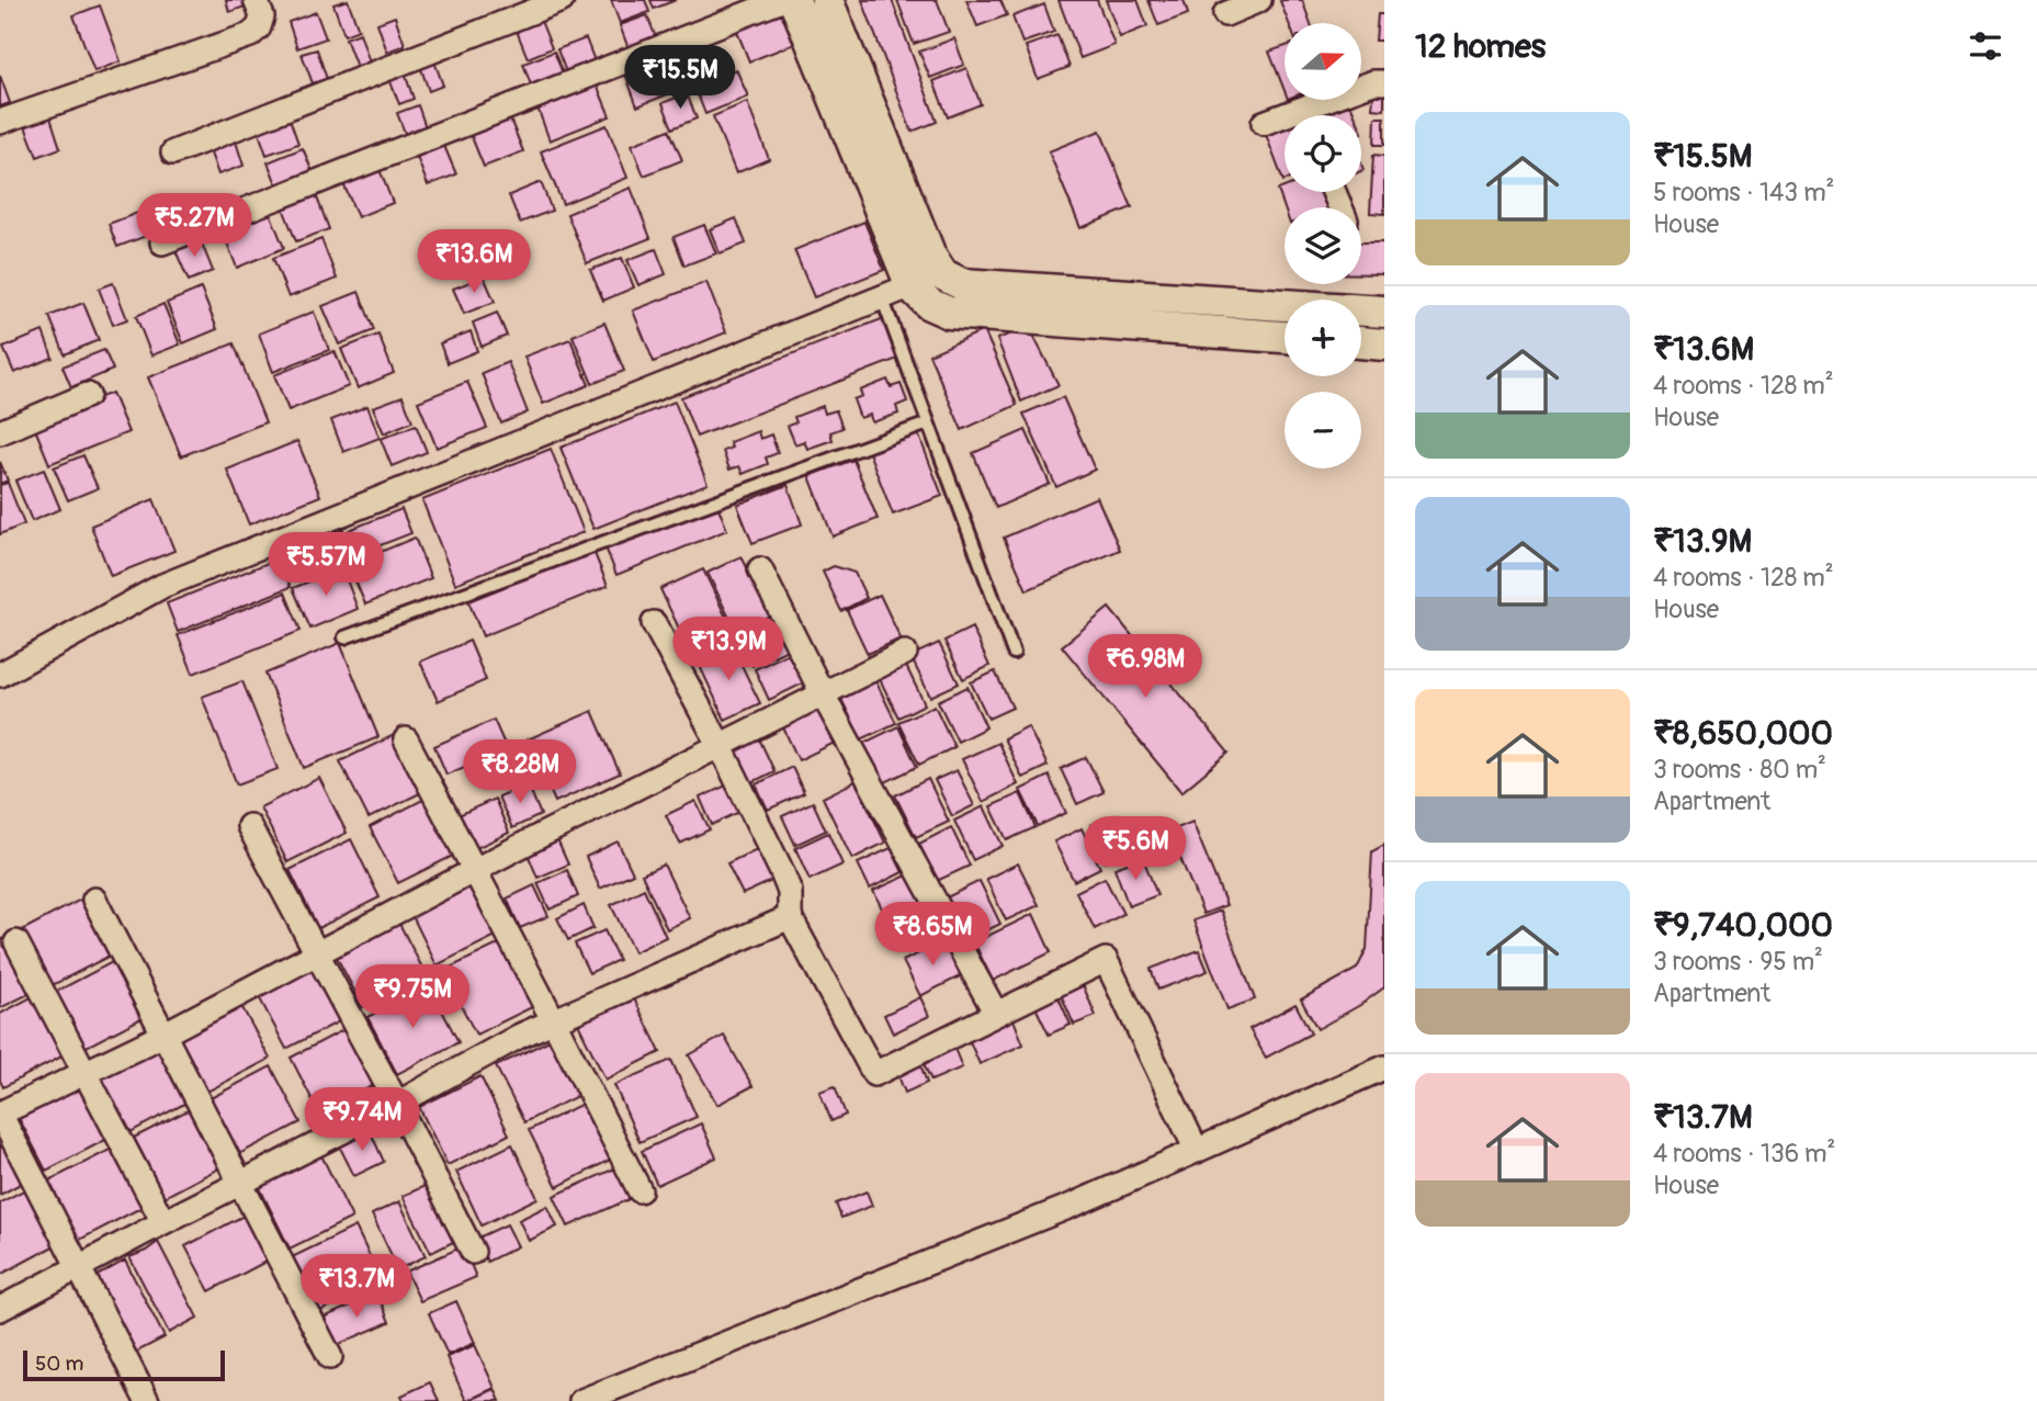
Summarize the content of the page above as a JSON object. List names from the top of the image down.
{
  "scale_bar": "50 m",
  "north": "right",
  "page": {
    "heading": "12 homes",
    "map_buttons": ["+", "−"],
    "price": [
      "₹15.5M",
      "₹5.27M",
      "₹13.6M",
      "₹5.57M",
      "₹13.9M",
      "₹6.98M",
      "₹8.28M",
      "₹5.6M",
      "₹8.65M",
      "₹9.75M",
      "₹9.74M",
      "₹13.7M"
    ],
    "list": [
      {
        "name": "₹15.5M",
        "note": "5 rooms · 143 m² · House"
      },
      {
        "name": "₹13.6M",
        "note": "4 rooms · 128 m² · House"
      },
      {
        "name": "₹13.9M",
        "note": "4 rooms · 128 m² · House"
      },
      {
        "name": "₹8,650,000",
        "note": "3 rooms · 80 m² · Apartment"
      },
      {
        "name": "₹9,740,000",
        "note": "3 rooms · 95 m² · Apartment"
      },
      {
        "name": "₹13.7M",
        "note": "4 rooms · 136 m² · House"
      }
    ],
    "scale": "50 m"
  }
}
